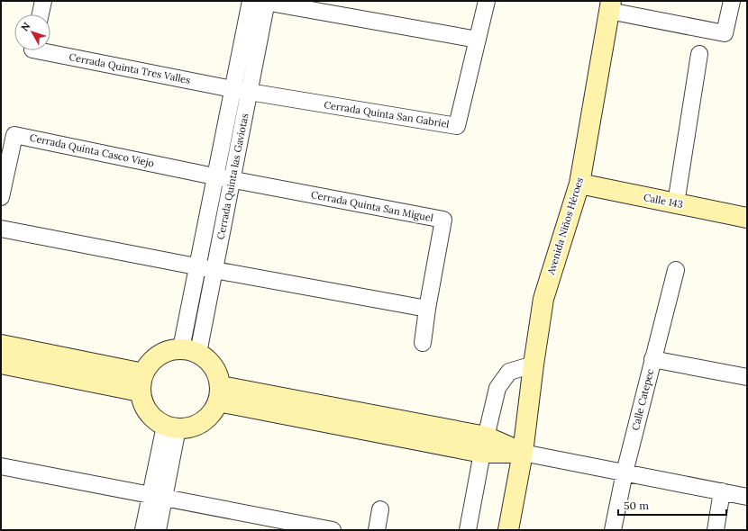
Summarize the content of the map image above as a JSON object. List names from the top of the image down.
{
  "streets": {
    "street": [
      "Cerrada Quinta Tres Valles",
      "Cerrada Quinta San Gabriel",
      "Cerrada Quinta Casco Viejo",
      "Cerrada Quinta las Gaviotas",
      "Calle 143",
      "Cerrada Quinta San Miguel",
      "Avenida Niños Héroes",
      "Calle Catepec"
    ]
  },
  "crossings": [
    ["Cerrada Quinta Tres Valles", "Cerrada Quinta las Gaviotas"],
    ["Cerrada Quinta San Gabriel", "Cerrada Quinta las Gaviotas"],
    ["Cerrada Quinta Casco Viejo", "Cerrada Quinta las Gaviotas"],
    ["Cerrada Quinta Casco Viejo", "Cerrada Quinta San Miguel"],
    ["Cerrada Quinta las Gaviotas", "Cerrada Quinta San Miguel"],
    ["Calle 143", "Avenida Niños Héroes"]
  ],
  "scale_bar": "50 m",
  "north": "top left"
}
